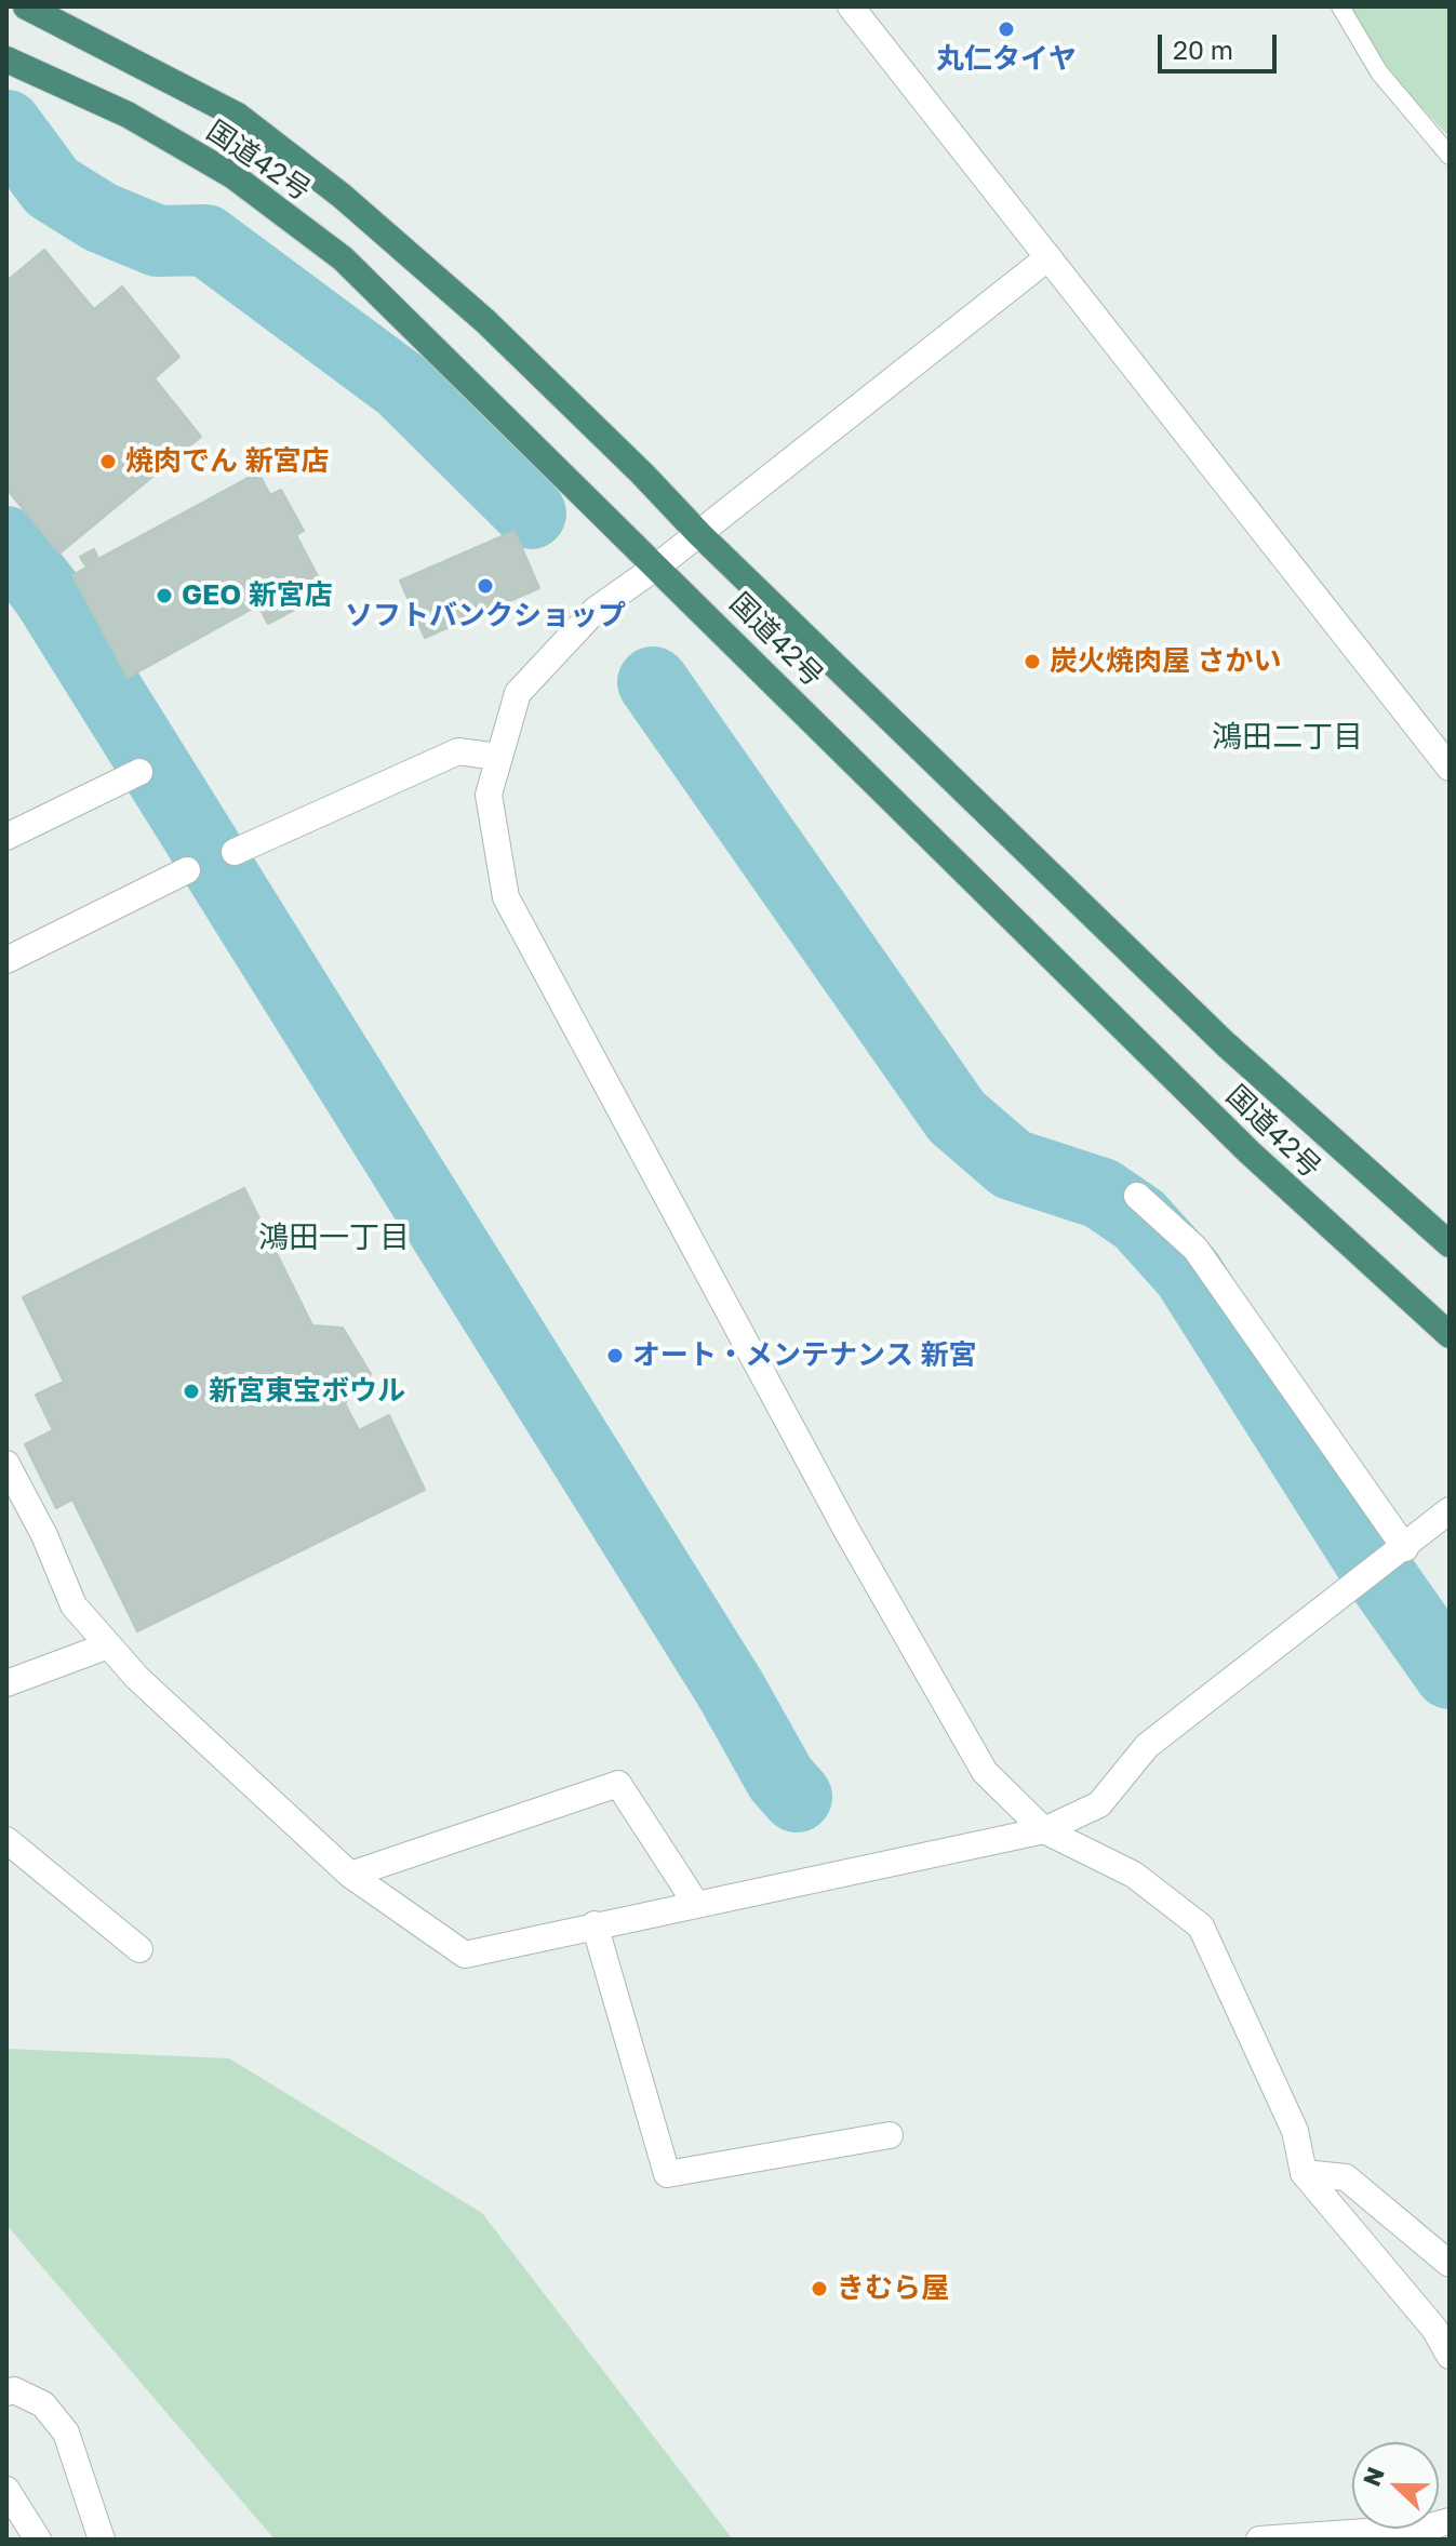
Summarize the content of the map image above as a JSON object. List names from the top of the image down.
{
  "streets": {
    "highway": ["国道42号"]
  },
  "districts": ["鴻田二丁目", "鴻田一丁目"],
  "places": [
    "丸仁タイヤ",
    "焼肉でん 新宮店",
    "ソフトバンクショップ",
    "GEO 新宮店",
    "炭火焼肉屋 さかい",
    "オート・メンテナンス 新宮",
    "新宮東宝ボウル",
    "きむら屋"
  ],
  "scale_bar": "20 m",
  "north": "left"
}
